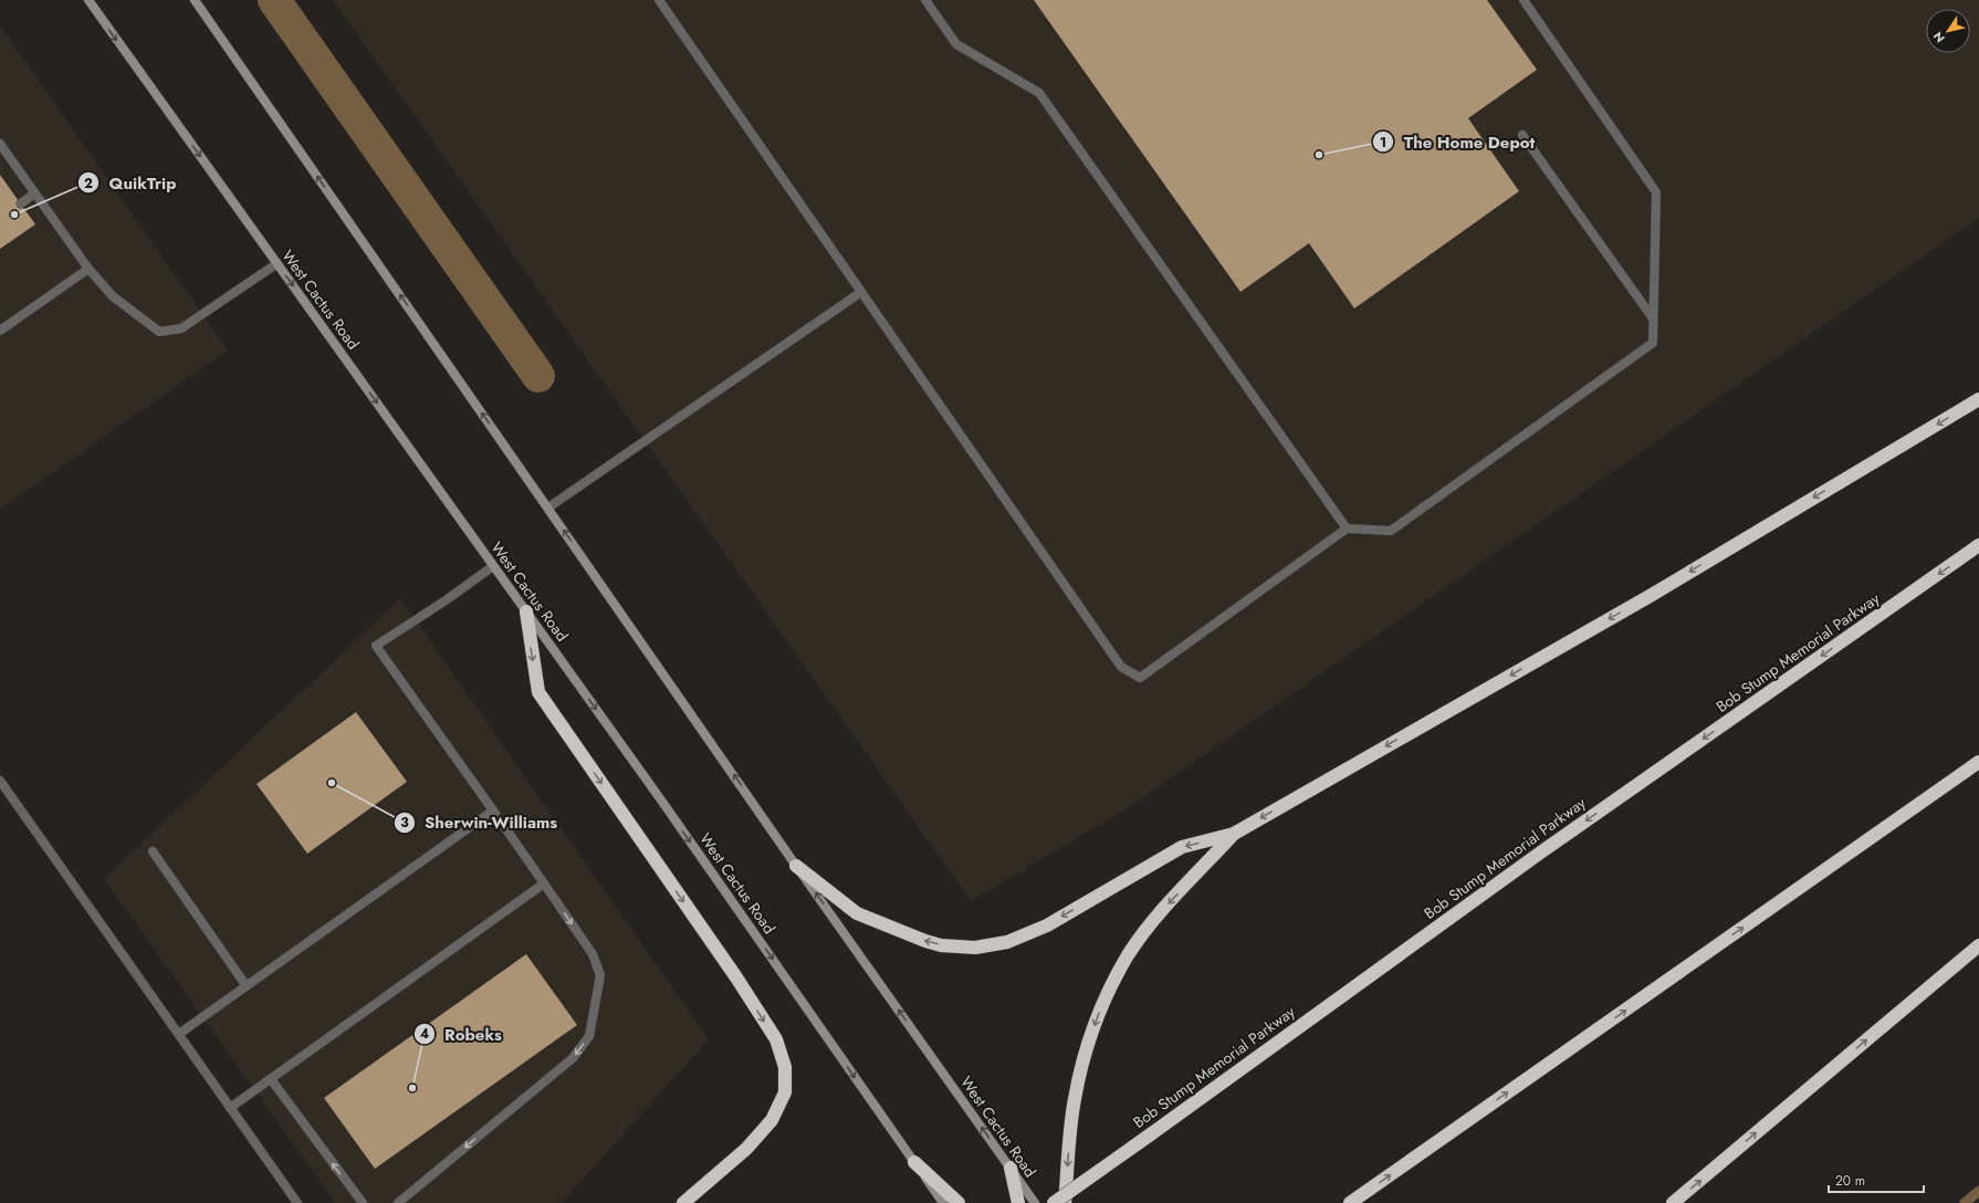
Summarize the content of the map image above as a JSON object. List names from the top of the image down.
{
  "streets": {
    "highway": ["Bob Stump Memorial Parkway"],
    "main road": ["West Cactus Road"]
  },
  "one_way": ["Bob Stump Memorial Parkway"],
  "places": [
    "The Home Depot",
    "QuikTrip",
    "Sherwin-Williams",
    "Robeks"
  ],
  "scale_bar": "20 m",
  "north": "bottom left"
}
